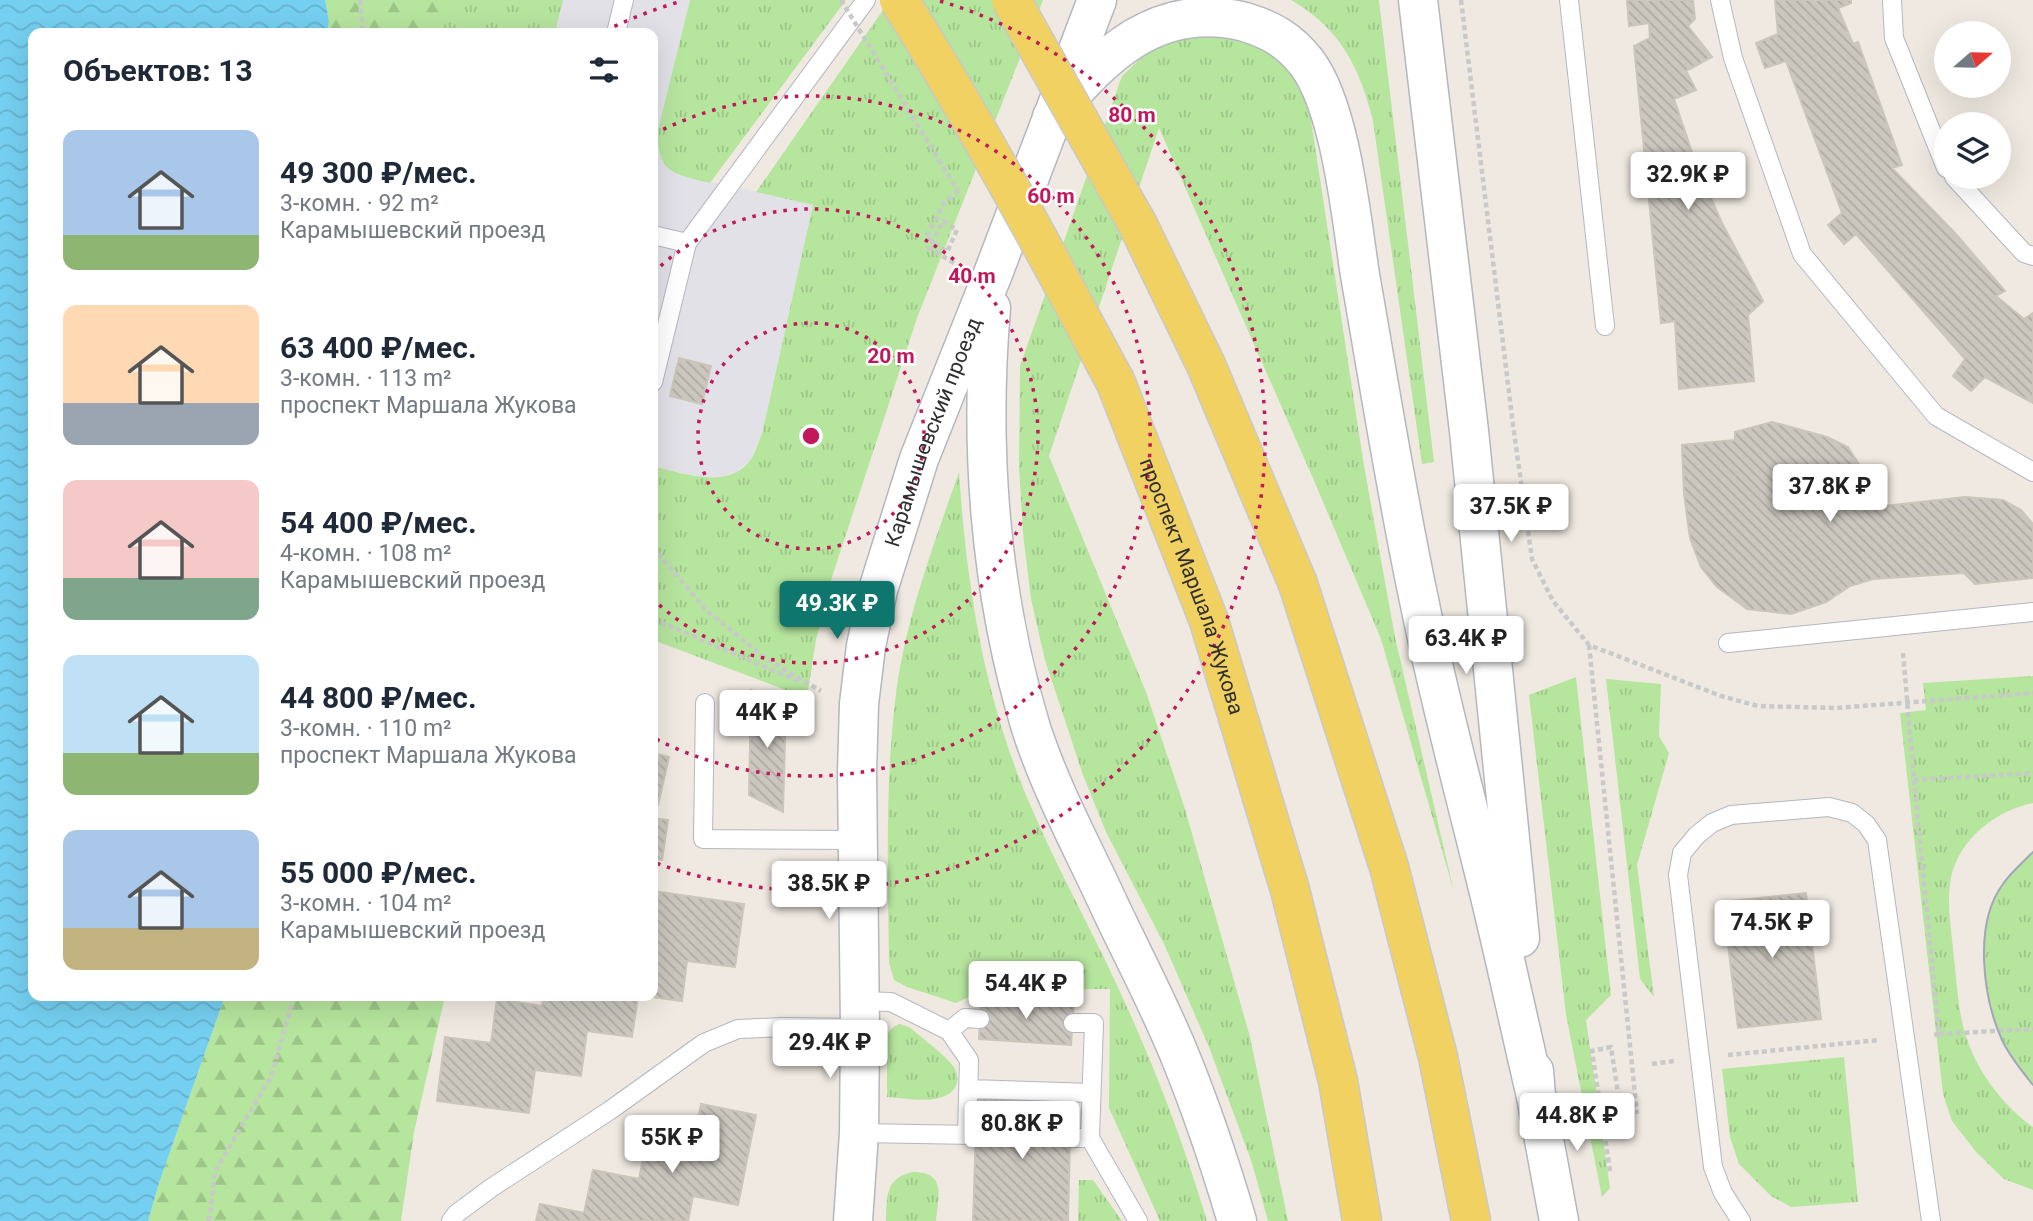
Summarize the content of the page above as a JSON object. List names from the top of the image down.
{
  "streets": {
    "main road": ["Карамышевский проезд", "проспект Маршала Жукова"]
  },
  "north": "right",
  "page": {
    "heading": "Объектов: 13",
    "list": [
      {
        "name": "49 300 ₽/мес.",
        "note": "3-комн. · 92 m² · Карамышевский проезд"
      },
      {
        "name": "63 400 ₽/мес.",
        "note": "3-комн. · 113 m² · проспект Маршала Жукова"
      },
      {
        "name": "54 400 ₽/мес.",
        "note": "4-комн. · 108 m² · Карамышевский проезд"
      },
      {
        "name": "44 800 ₽/мес.",
        "note": "3-комн. · 110 m² · проспект Маршала Жукова"
      },
      {
        "name": "55 000 ₽/мес.",
        "note": "3-комн. · 104 m² · Карамышевский проезд"
      }
    ],
    "price": [
      "32.9K ₽",
      "37.8K ₽",
      "37.5K ₽",
      "49.3K ₽",
      "63.4K ₽",
      "44K ₽",
      "38.5K ₽",
      "74.5K ₽",
      "54.4K ₽",
      "29.4K ₽",
      "44.8K ₽",
      "80.8K ₽",
      "55K ₽"
    ]
  },
  "rings": [
    "80 m",
    "60 m",
    "40 m",
    "20 m"
  ]
}
